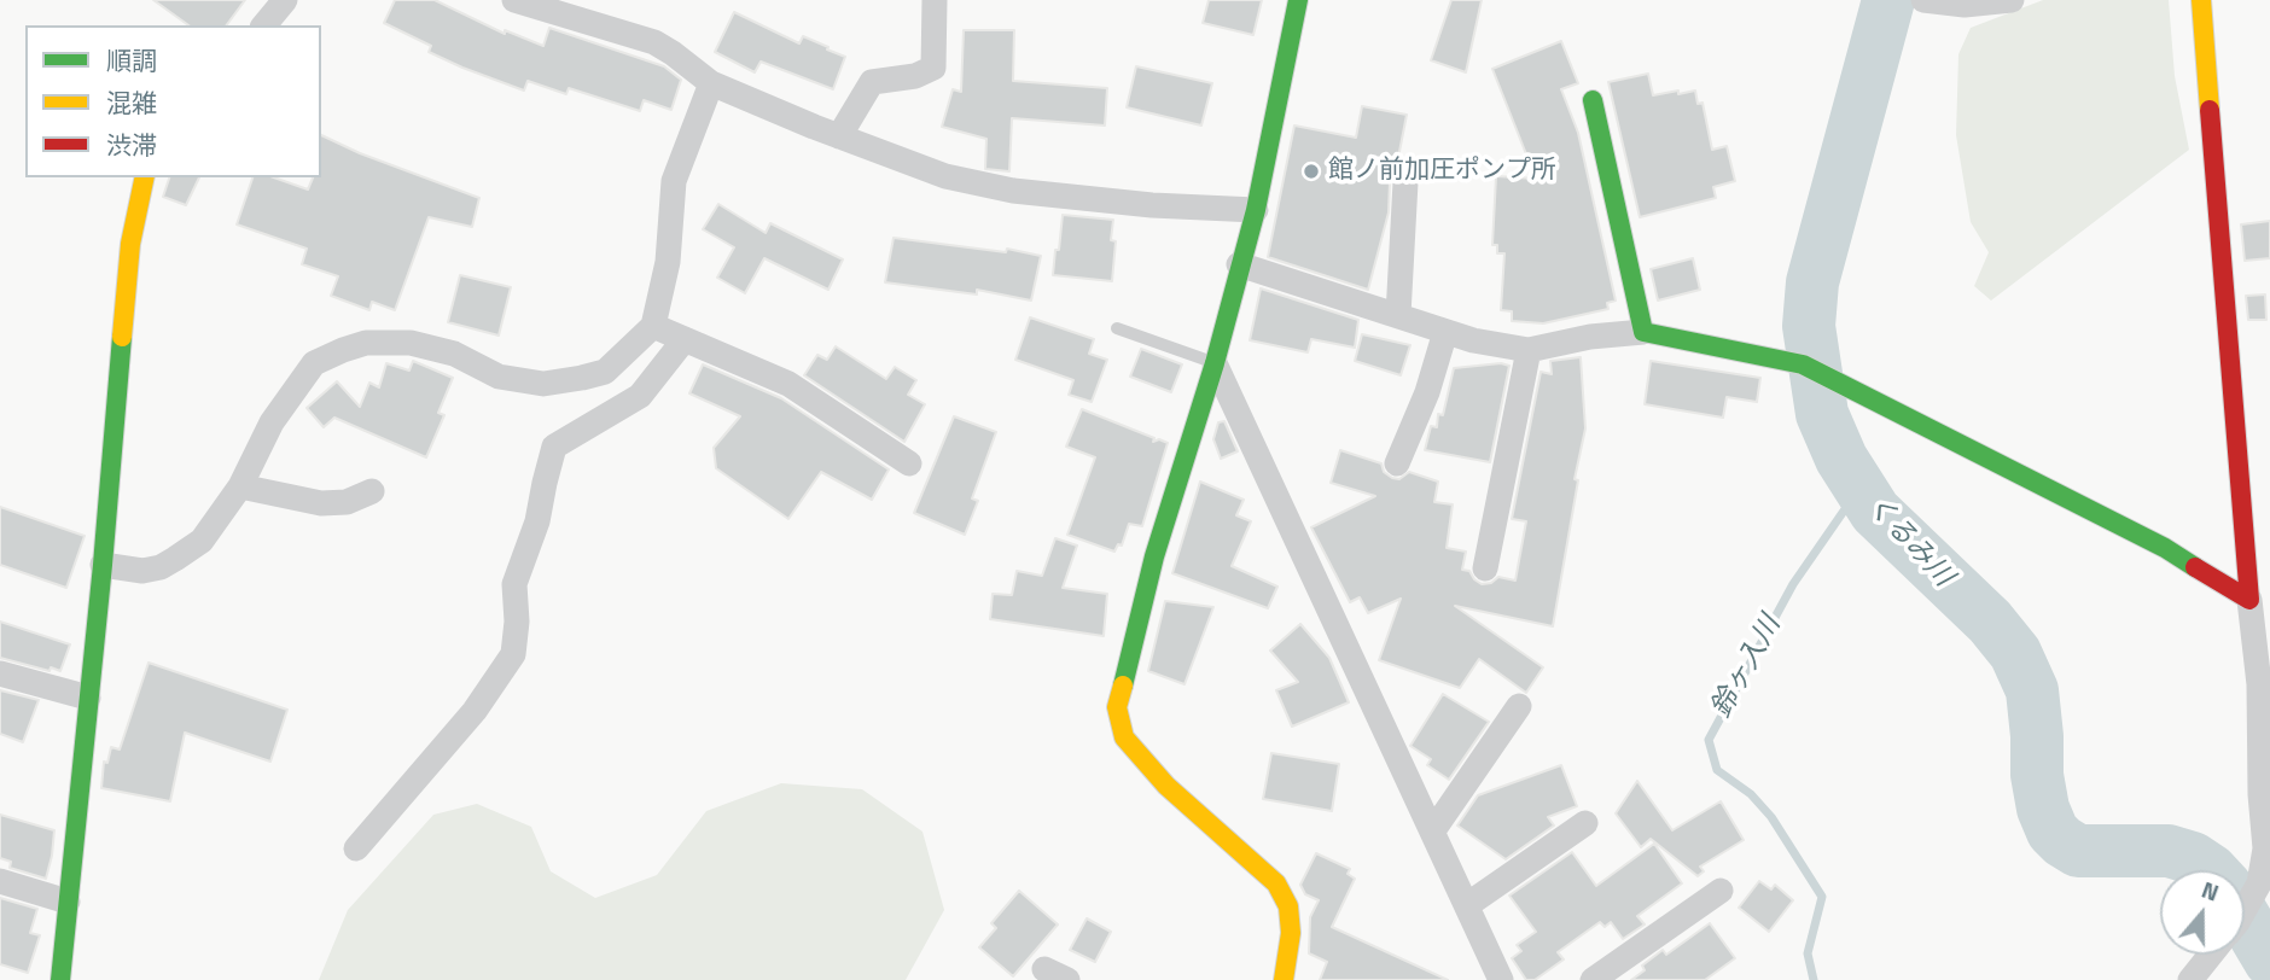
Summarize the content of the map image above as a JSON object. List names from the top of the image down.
{
  "water": ["くるみ川", "鈴ヶ入川"],
  "places": ["館ノ前加圧ポンプ所"],
  "legend": ["順調", "混雑", "渋滞"],
  "north": "top"
}
